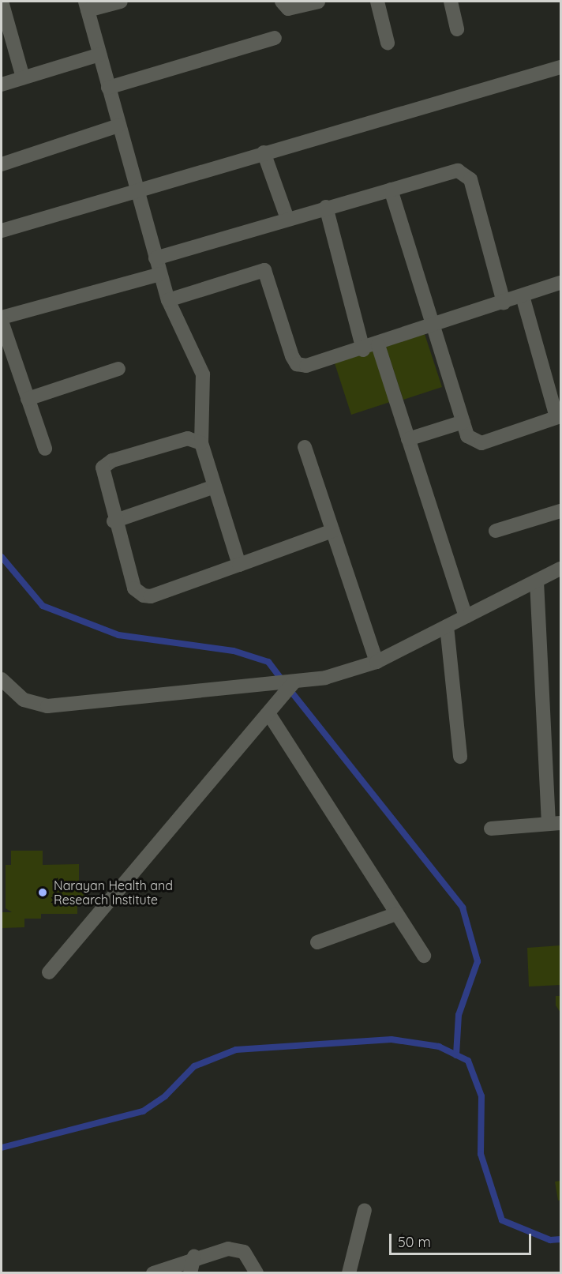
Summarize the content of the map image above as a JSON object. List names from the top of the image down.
{
  "places": ["Narayan Health and Research Institute"],
  "scale_bar": "50 m"
}
